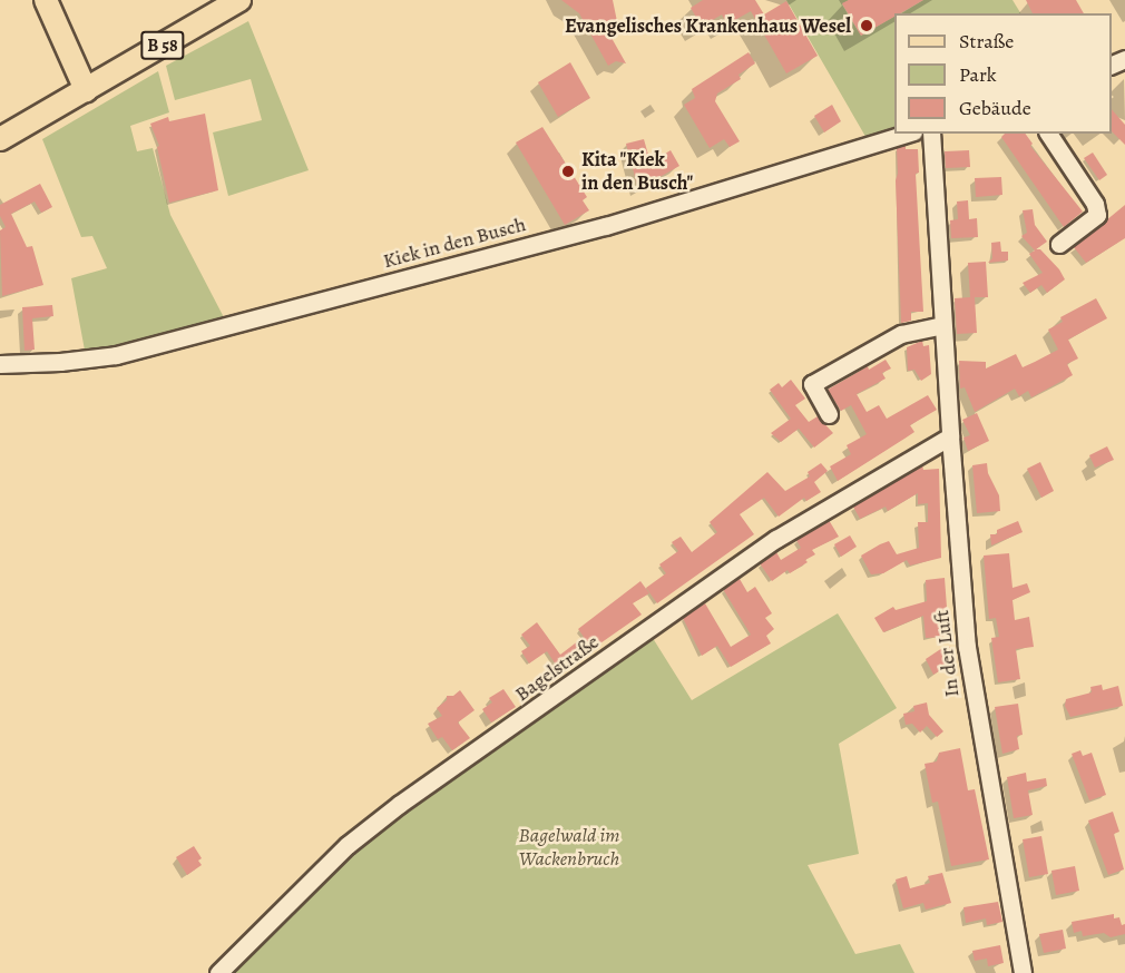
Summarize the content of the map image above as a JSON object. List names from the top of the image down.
{
  "streets": {
    "main road": ["B 58"],
    "street": ["Kiek in den Busch", "In der Luft", "Bagelstraße"]
  },
  "crossings": [
    ["In der Luft", "Bagelstraße"]
  ],
  "parks": ["Bagelwald im Wackenbruch"],
  "places": ["Evangelisches Krankenhaus Wesel", "Kita \"Kiek in den Busch\""],
  "legend": ["Straße", "Park", "Gebäude"]
}
